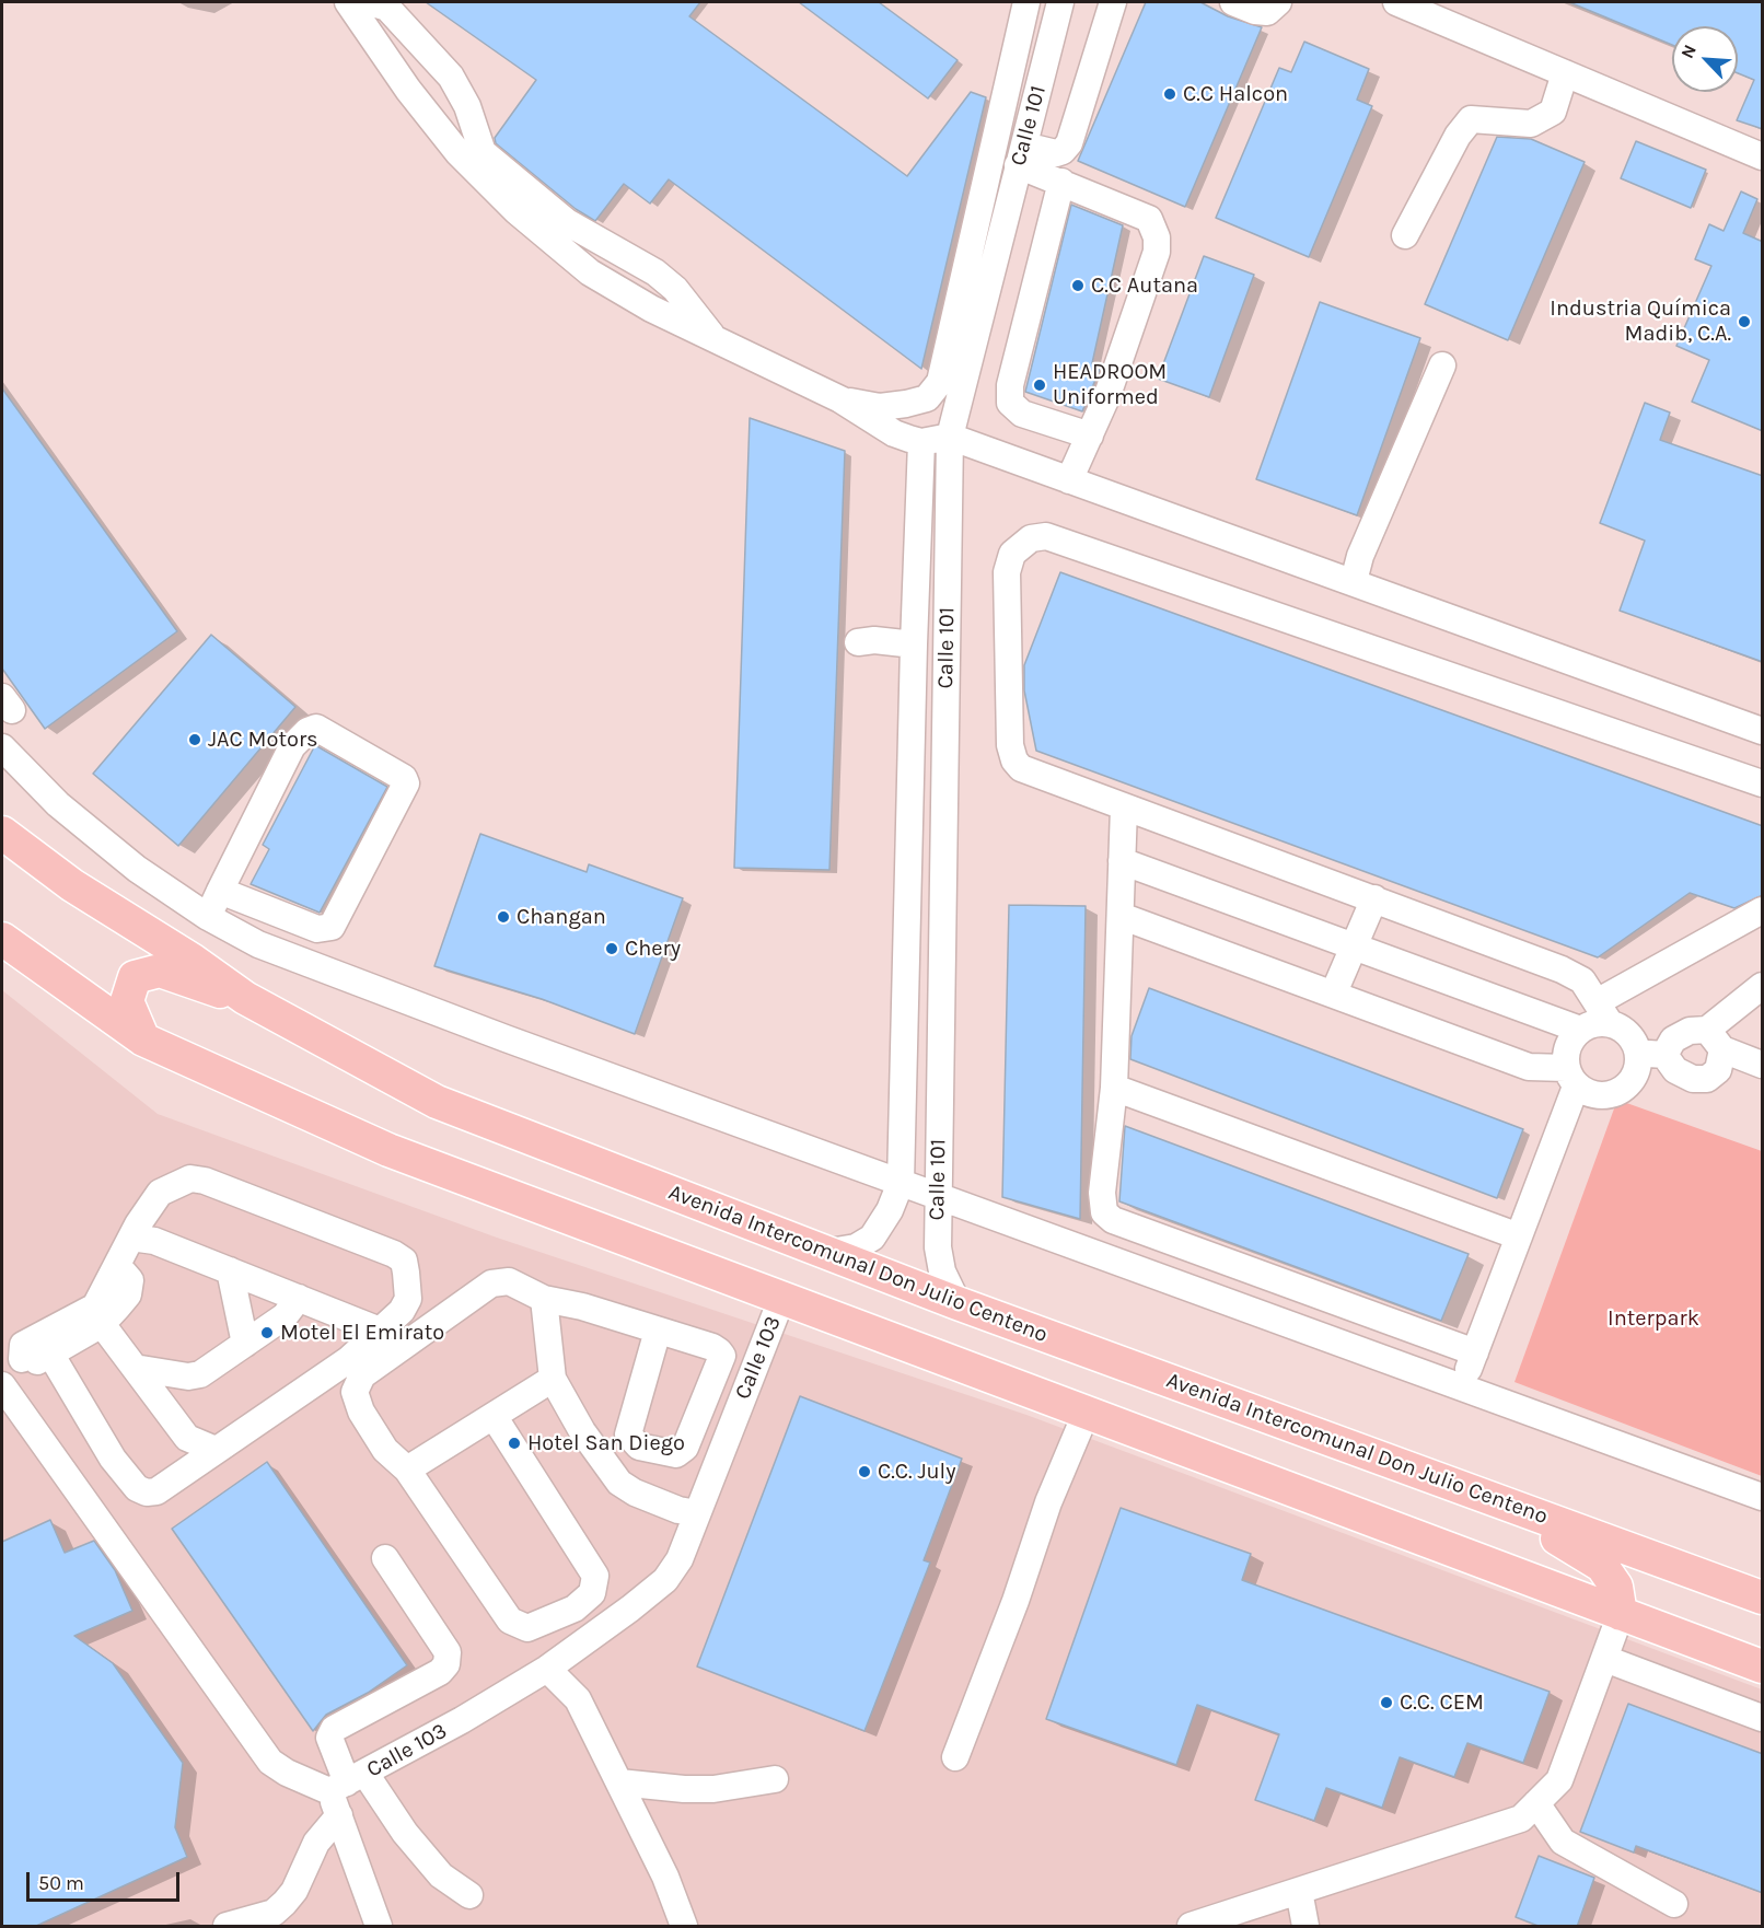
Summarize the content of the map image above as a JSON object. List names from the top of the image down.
{
  "streets": {
    "main road": ["Avenida Intercomunal Don Julio Centeno"],
    "street": ["Calle 101", "Calle 103"]
  },
  "crossings": [
    ["Calle 101", "Avenida Intercomunal Don Julio Centeno"]
  ],
  "parks": ["Interpark"],
  "places": [
    "C.C Halcon",
    "C.C Autana",
    "Industria Química Madib, C.A.",
    "HEADROOM Uniformed",
    "JAC Motors",
    "Changan",
    "Chery",
    "Motel El Emirato",
    "Hotel San Diego",
    "C.C. July",
    "C.C. CEM"
  ],
  "scale_bar": "50 m",
  "north": "top left"
}
